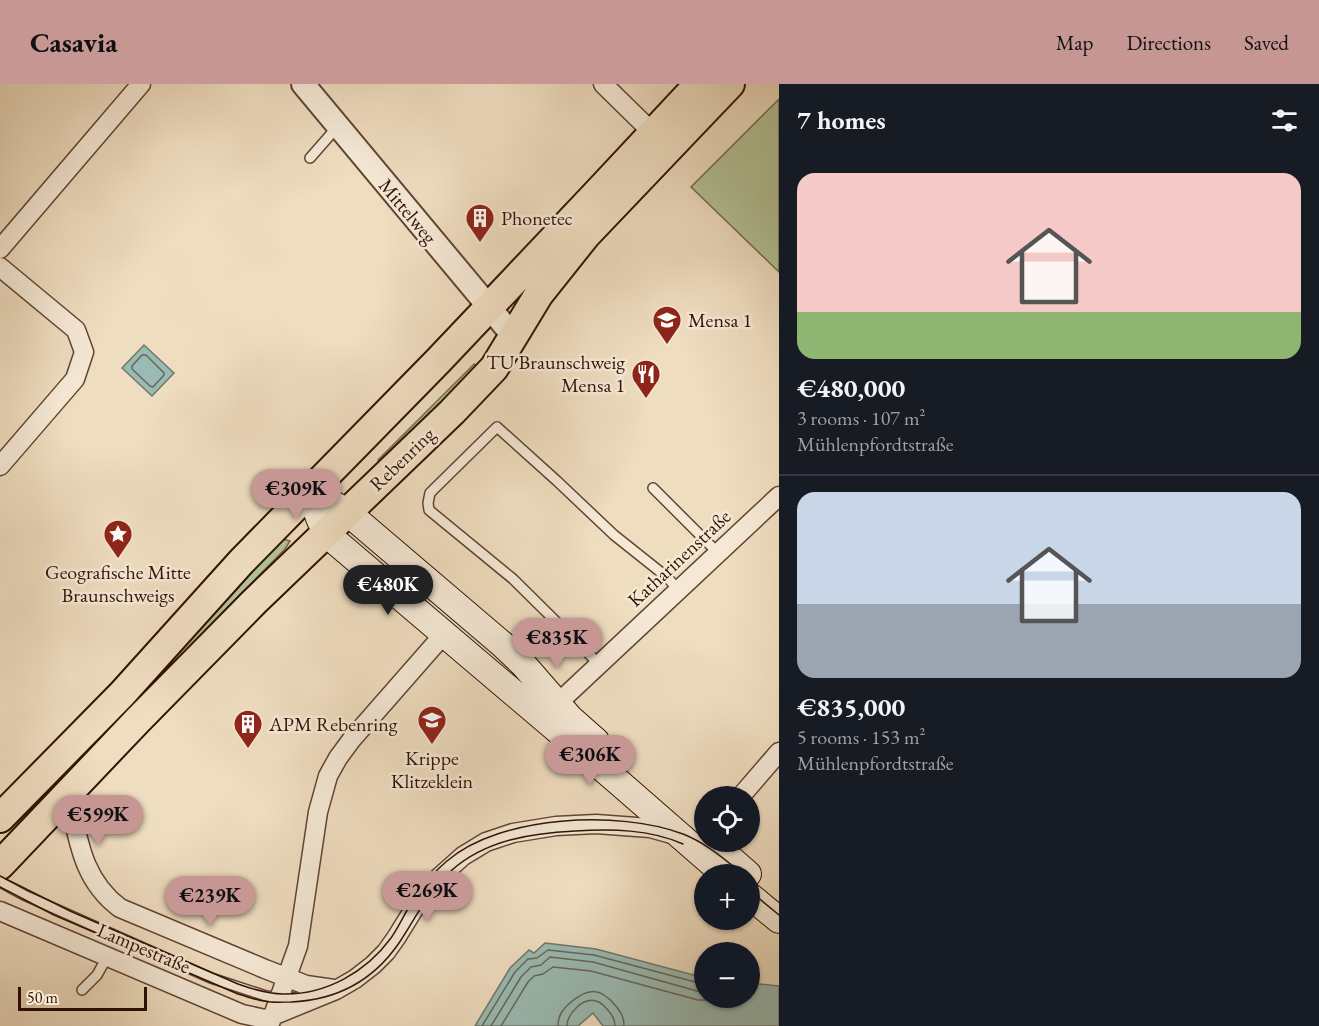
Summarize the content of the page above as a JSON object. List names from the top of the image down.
{
  "streets": {
    "main road": ["Rebenring"],
    "street": ["Mittelweg", "Katharinenstraße", "Lampestraße"]
  },
  "crossings": [
    ["Mittelweg", "Rebenring"],
    ["Rebenring", "Lampestraße"]
  ],
  "places": {
    "building": ["Phonetec", "APM Rebenring"],
    "school or university": ["Mensa 1", "Krippe Klitzeklein"],
    "restaurant": ["TU Braunschweig Mensa 1"],
    "place": ["Geografische Mitte Braunschweigs"]
  },
  "scale_bar": "50 m",
  "page": {
    "header": "Casavia",
    "nav": ["Map", "Directions", "Saved"],
    "heading": "7 homes",
    "list": [
      {
        "name": "€480,000",
        "note": "3 rooms · 107 m² · Mühlenpfordtstraße"
      },
      {
        "name": "€835,000",
        "note": "5 rooms · 153 m² · Mühlenpfordtstraße"
      }
    ],
    "price": [
      "€309K",
      "€480K",
      "€835K",
      "€306K",
      "€599K",
      "€269K",
      "€239K"
    ],
    "map_buttons": ["+", "−"],
    "scale": "50 m"
  }
}
